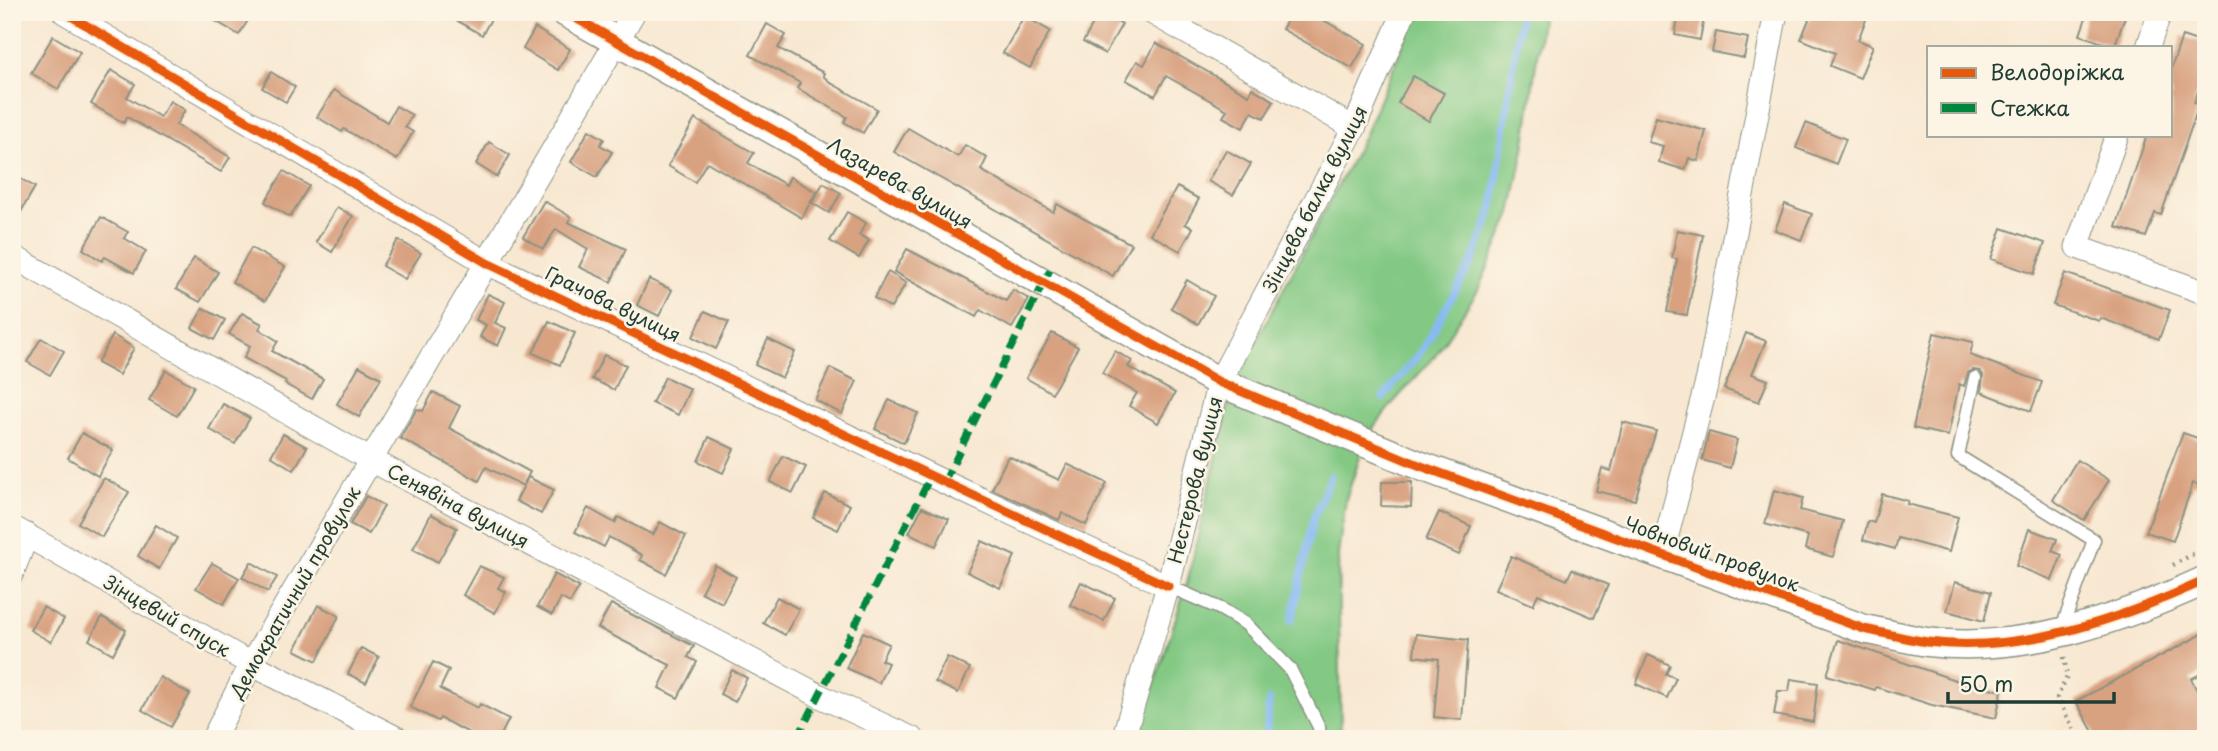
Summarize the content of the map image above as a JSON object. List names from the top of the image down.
{
  "streets": {
    "street": [
      "Лазарева вулиця",
      "Зінцева балка вулиця",
      "Грачова вулиця",
      "Нестерова вулиця",
      "Сенявіна вулиця",
      "Човновий провулок",
      "Демократичний провулок",
      "Зінцевий спуск"
    ]
  },
  "crossings": [
    ["Лазарева вулиця", "Зінцева балка вулиця"],
    ["Лазарева вулиця", "Нестерова вулиця"],
    ["Лазарева вулиця", "Човновий провулок"],
    ["Лазарева вулиця", "Демократичний провулок"],
    ["Зінцева балка вулиця", "Нестерова вулиця"],
    ["Зінцева балка вулиця", "Човновий провулок"],
    ["Грачова вулиця", "Нестерова вулиця"],
    ["Грачова вулиця", "Демократичний провулок"],
    ["Нестерова вулиця", "Човновий провулок"],
    ["Сенявіна вулиця", "Демократичний провулок"],
    ["Демократичний провулок", "Зінцевий спуск"]
  ],
  "legend": ["Велодоріжка", "Стежка"],
  "scale_bar": "50 m"
}
